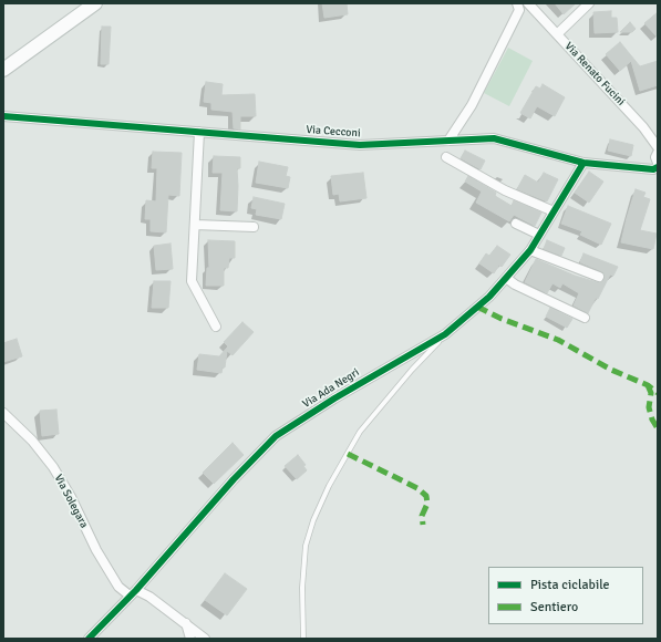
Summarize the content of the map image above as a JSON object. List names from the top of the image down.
{
  "streets": {
    "street": [
      "Via Renato Fucini",
      "Via Cecconi",
      "Via Ada Negri",
      "Via Solegara"
    ]
  },
  "crossings": [
    ["Via Cecconi", "Via Ada Negri"],
    ["Via Ada Negri", "Via Solegara"]
  ],
  "legend": ["Pista ciclabile", "Sentiero"]
}
